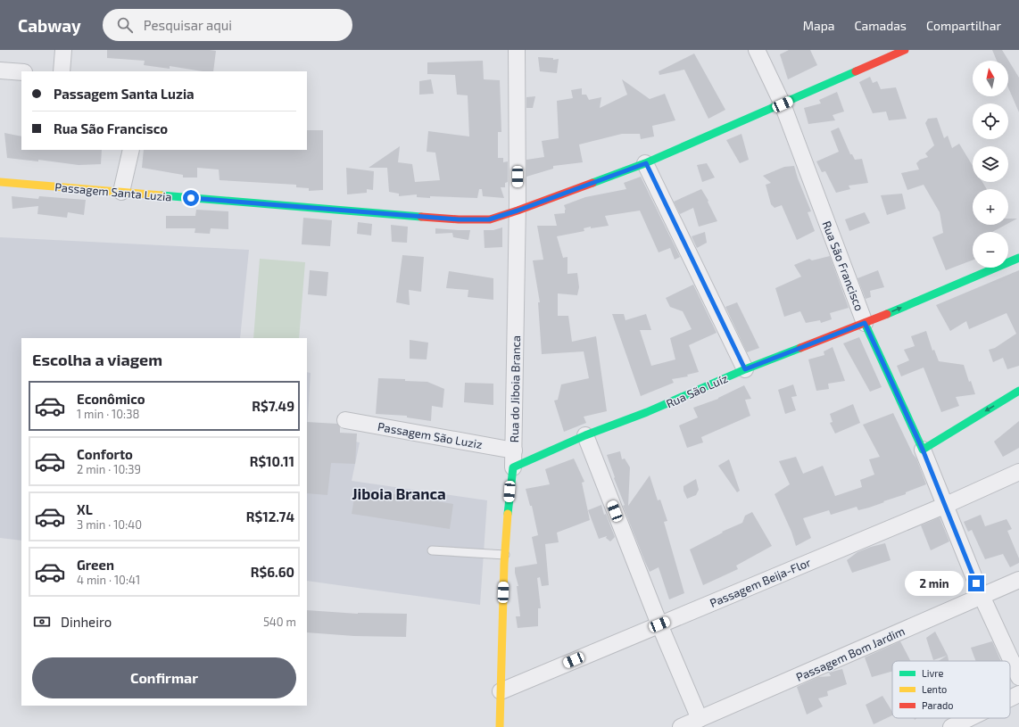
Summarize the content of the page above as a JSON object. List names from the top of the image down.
{
  "streets": {
    "main road": [
      "Passagem Santa Luzia",
      "Rua São Francisco",
      "Rua do Jiboia Branca",
      "Rua São Luíz"
    ],
    "street": ["Passagem São Luziz", "Passagem Beija-Flor", "Passagem Bom Jardim"]
  },
  "crossings": [
    ["Passagem Santa Luzia", "Rua São Francisco"],
    ["Passagem Santa Luzia", "Rua do Jiboia Branca"],
    ["Rua São Francisco", "Rua São Luíz"],
    ["Rua São Francisco", "Passagem Beija-Flor"],
    ["Rua São Francisco", "Passagem Bom Jardim"],
    ["Rua do Jiboia Branca", "Rua São Luíz"],
    ["Rua do Jiboia Branca", "Passagem São Luziz"],
    ["Rua do Jiboia Branca", "Passagem Beija-Flor"]
  ],
  "districts": ["Jiboia Branca"],
  "legend": ["Livre", "Lento", "Parado"],
  "north": "top",
  "page": {
    "header": "Cabway",
    "search": "Pesquisar aqui",
    "nav": ["Mapa", "Camadas", "Compartilhar"],
    "map_buttons": ["+", "−"],
    "banner": ["Passagem Santa Luzia", "Rua São Francisco"],
    "heading": "Escolha a viagem",
    "list": [
      {
        "name": "Econômico",
        "note": "1 min · 10:38",
        "value": "R$7.49"
      },
      {
        "name": "Conforto",
        "note": "2 min · 10:39",
        "value": "R$10.11"
      },
      {
        "name": "XL",
        "note": "3 min · 10:40",
        "value": "R$12.74"
      },
      {
        "name": "Green",
        "note": "4 min · 10:41",
        "value": "R$6.60"
      }
    ],
    "bubble": "2 min",
    "pay": ["Dinheiro", "540 m"],
    "buttons": "Confirmar"
  }
}
